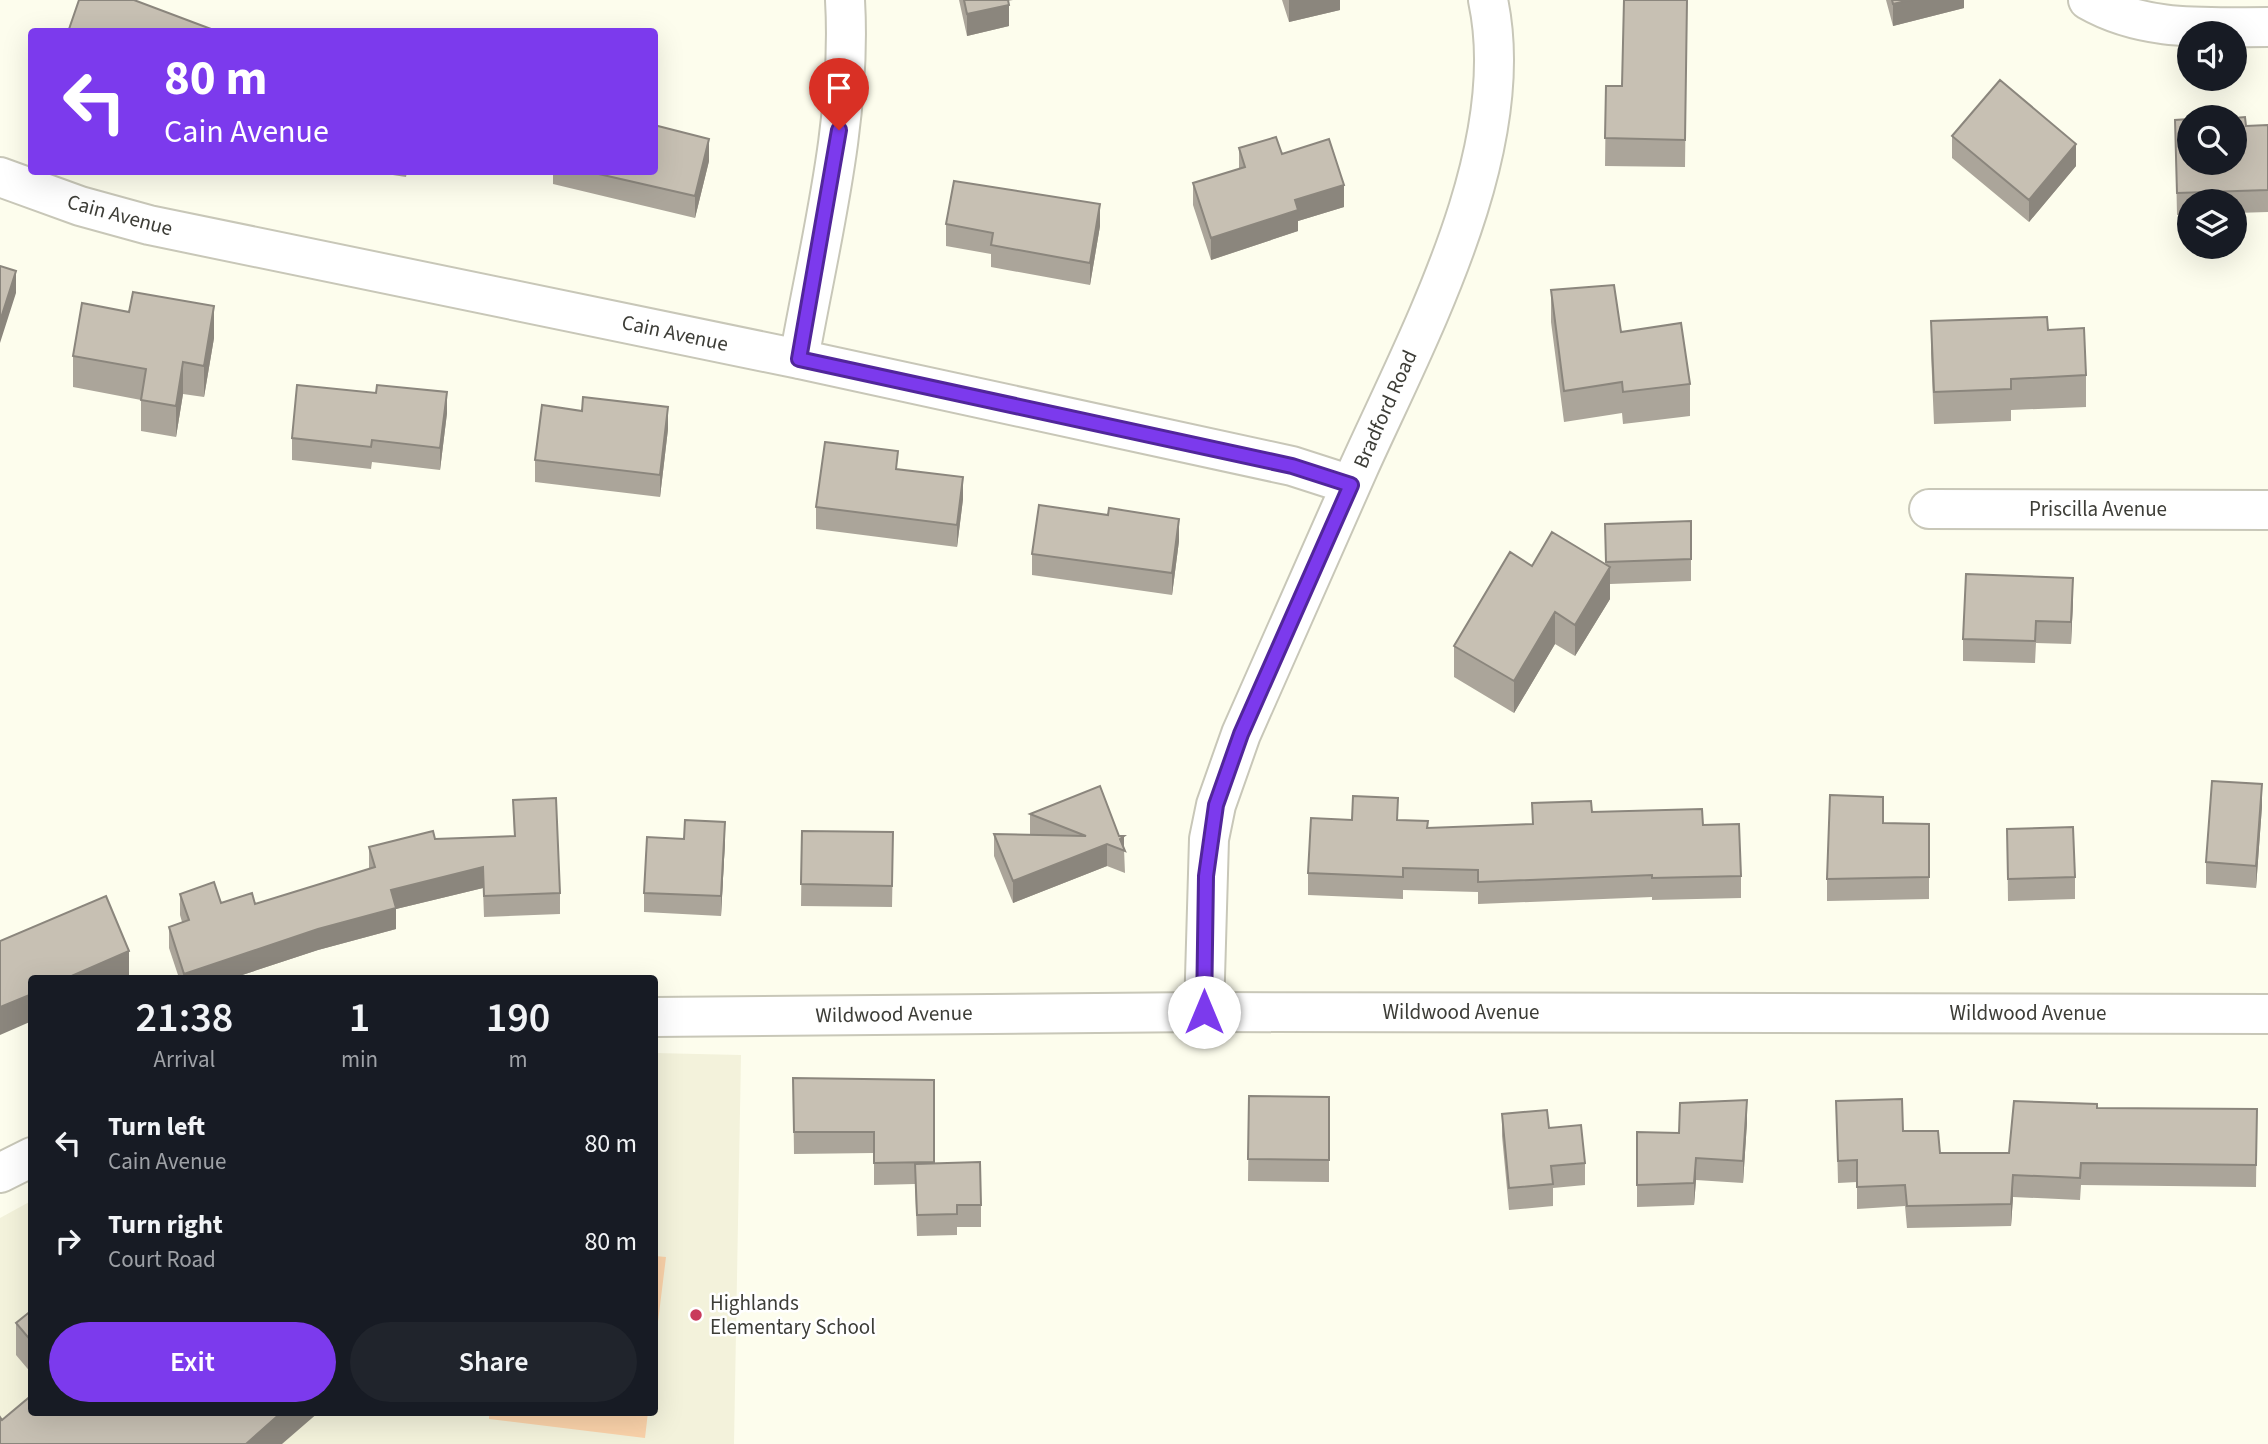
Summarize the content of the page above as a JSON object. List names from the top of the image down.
{
  "streets": {
    "street": [
      "Cain Avenue",
      "Bradford Road",
      "Priscilla Avenue",
      "Wildwood Avenue"
    ]
  },
  "crossings": [
    ["Cain Avenue", "Bradford Road"],
    ["Bradford Road", "Wildwood Avenue"]
  ],
  "places": ["Highlands Elementary School"],
  "page": {
    "turn": ["80 m", "Cain Avenue"],
    "eta": [
      "21:38",
      "Arrival",
      "1",
      "min",
      "190",
      "m"
    ],
    "list": [
      {
        "name": "Turn left",
        "note": "Cain Avenue",
        "value": "80 m"
      },
      {
        "name": "Turn right",
        "note": "Court Road",
        "value": "80 m"
      }
    ],
    "buttons": ["Exit", "Share"]
  }
}
